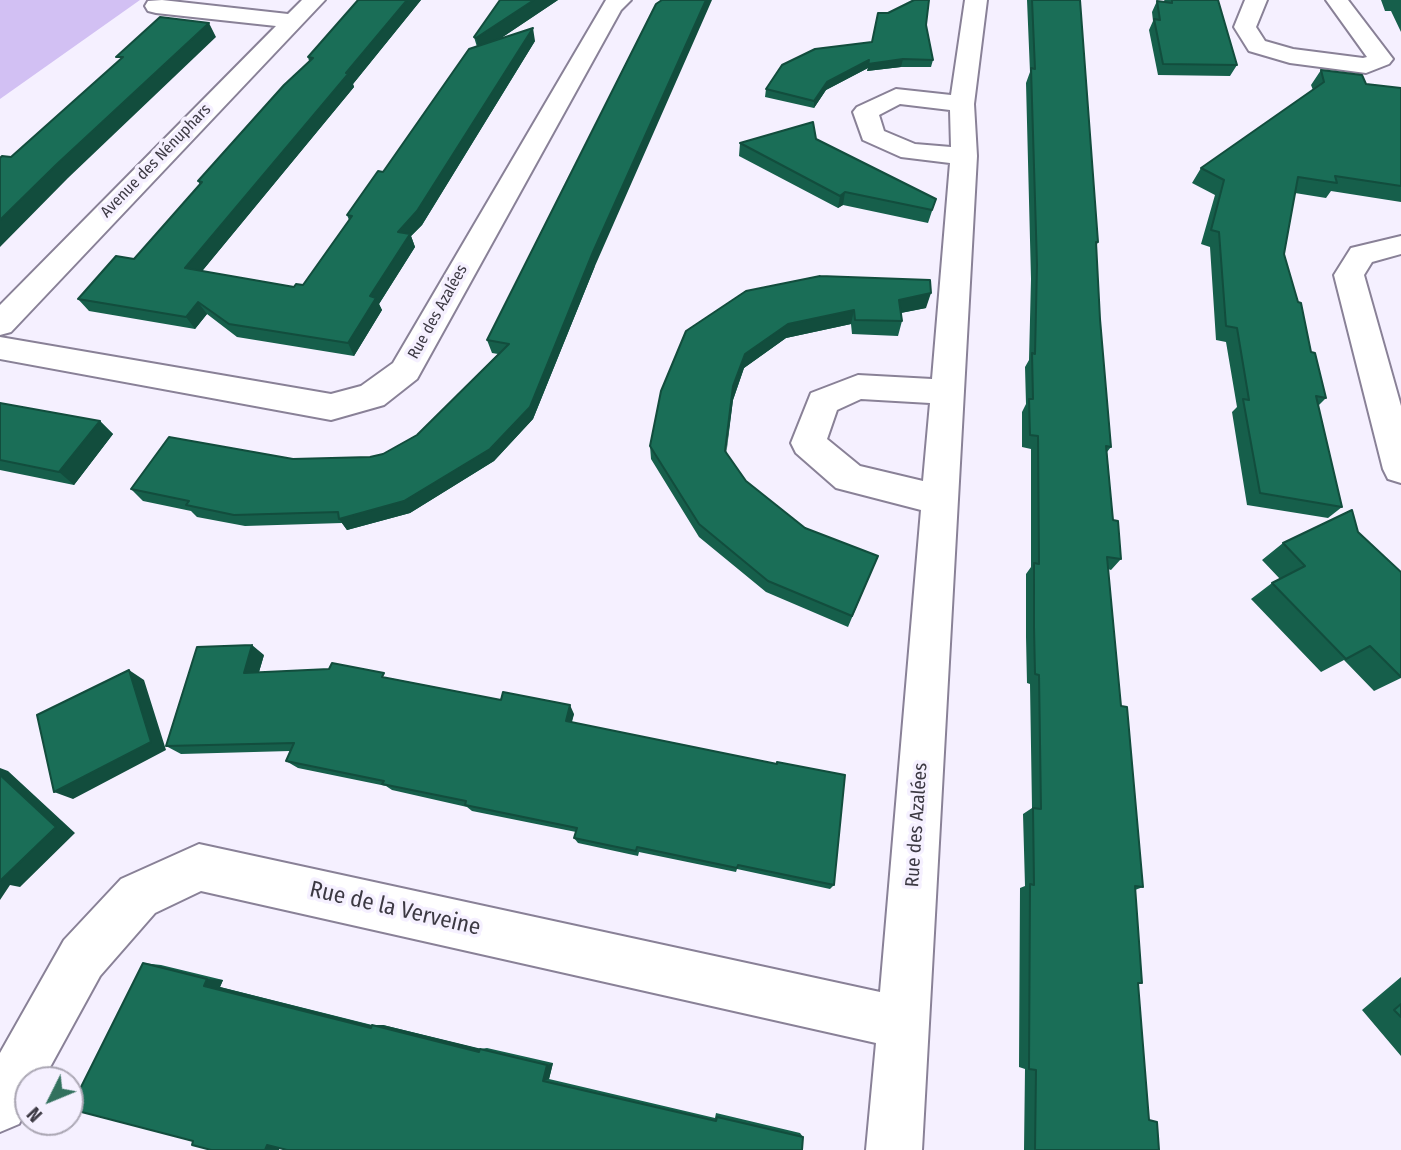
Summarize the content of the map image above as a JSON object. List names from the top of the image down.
{
  "streets": {
    "street": ["Avenue des Nénuphars", "Rue des Azalées", "Rue de la Verveine"]
  },
  "crossings": [
    ["Rue des Azalées", "Rue de la Verveine"]
  ],
  "north": "bottom left"
}
